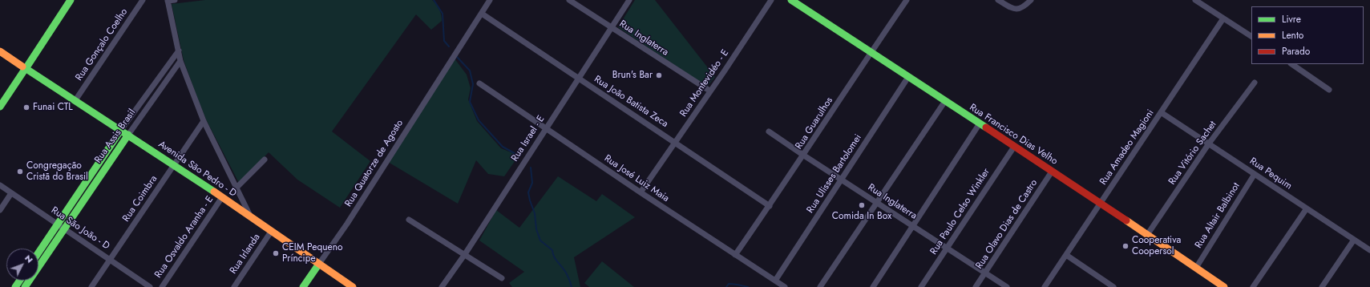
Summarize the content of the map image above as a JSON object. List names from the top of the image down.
{
  "streets": {
    "street": [
      "Rua Inglaterra",
      "Rua Gonçalo Coelho",
      "Rua Montevidéo - E",
      "Rua João Batista Zeca",
      "Rua Guarulhos",
      "Rua Francisco Dias Velho",
      "Rua Assis Brasil",
      "Rua Israel - E",
      "Rua Amadeo Magioni",
      "Rua Vitório Sachet",
      "Rua Quatorze de Agosto",
      "Avenida São Pedro - D",
      "Rua Ulisses Bartolomei",
      "Rua Pequim",
      "Rua José Luiz Maia",
      "Rua Coimbra",
      "Rua Paulo Celso Winkler",
      "Rua Altair Balbinot",
      "Rua Olavo Dias de Castro",
      "Rua São João - D",
      "Rua Osvaldo Aranha - E",
      "Rua Irlanda"
    ]
  },
  "crossings": [
    ["Rua Inglaterra", "Rua Montevidéo - E"],
    ["Rua Inglaterra", "Rua Guarulhos"],
    ["Rua Inglaterra", "Rua Israel - E"],
    ["Rua Inglaterra", "Rua Ulisses Bartolomei"],
    ["Rua Inglaterra", "Rua Paulo Celso Winkler"],
    ["Rua Inglaterra", "Rua Olavo Dias de Castro"],
    ["Rua Gonçalo Coelho", "Avenida São Pedro - D"],
    ["Rua Montevidéo - E", "Rua João Batista Zeca"],
    ["Rua Montevidéo - E", "Rua José Luiz Maia"],
    ["Rua João Batista Zeca", "Rua Guarulhos"],
    ["Rua João Batista Zeca", "Rua Israel - E"],
    ["Rua João Batista Zeca", "Rua Quatorze de Agosto"],
    ["Rua Guarulhos", "Rua Francisco Dias Velho"],
    ["Rua Guarulhos", "Rua José Luiz Maia"],
    ["Rua Francisco Dias Velho", "Rua Amadeo Magioni"],
    ["Rua Francisco Dias Velho", "Rua Vitório Sachet"],
    ["Rua Francisco Dias Velho", "Rua Ulisses Bartolomei"],
    ["Rua Francisco Dias Velho", "Rua Paulo Celso Winkler"],
    ["Rua Francisco Dias Velho", "Rua Altair Balbinot"],
    ["Rua Francisco Dias Velho", "Rua Olavo Dias de Castro"],
    ["Rua Assis Brasil", "Avenida São Pedro - D"],
    ["Rua Assis Brasil", "Rua São João - D"],
    ["Rua Israel - E", "Rua José Luiz Maia"],
    ["Rua Amadeo Magioni", "Rua Pequim"],
    ["Rua Vitório Sachet", "Rua Pequim"],
    ["Rua Quatorze de Agosto", "Avenida São Pedro - D"],
    ["Avenida São Pedro - D", "Rua Coimbra"],
    ["Avenida São Pedro - D", "Rua Osvaldo Aranha - E"],
    ["Avenida São Pedro - D", "Rua Irlanda"],
    ["Rua Ulisses Bartolomei", "Rua José Luiz Maia"],
    ["Rua Pequim", "Rua Altair Balbinot"],
    ["Rua Coimbra", "Rua São João - D"]
  ],
  "places": [
    "Brun's Bar",
    "Funai CTL",
    "Congregação Cristã do Brasil",
    "Comida In Box",
    "Cooperativa Coopersol",
    "CEIM Pequeno Príncipe"
  ],
  "legend": ["Livre", "Lento", "Parado"],
  "north": "top right"
}
